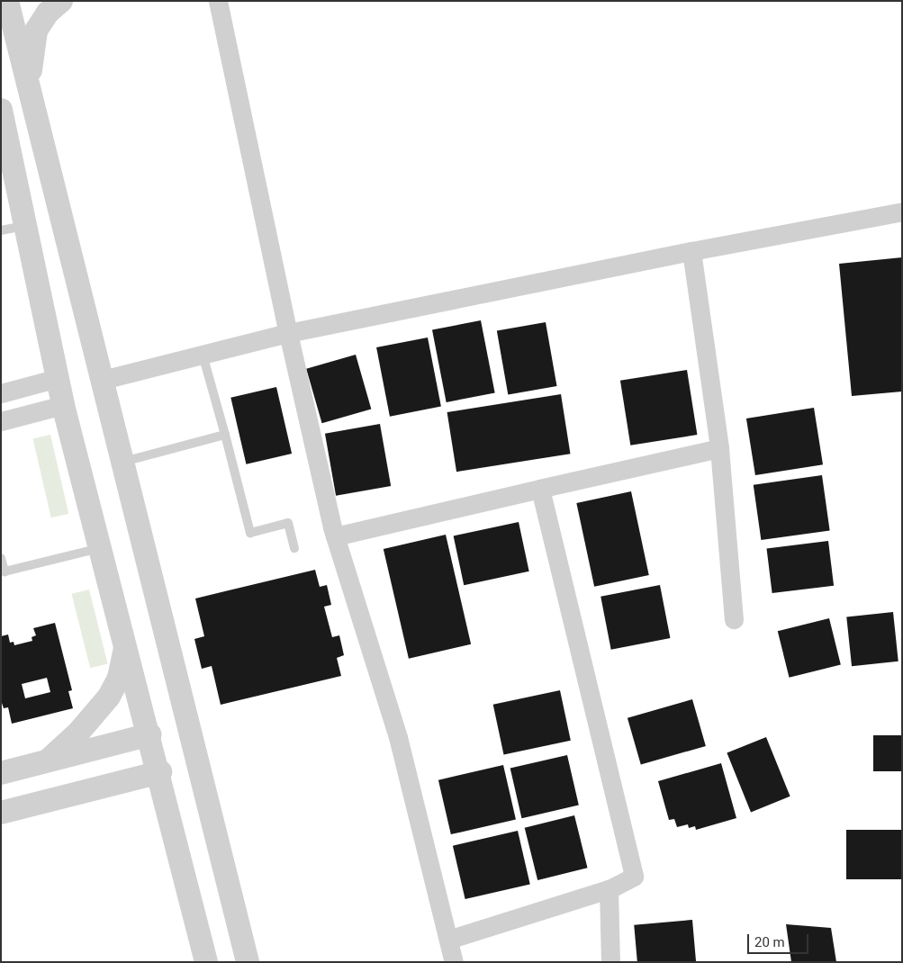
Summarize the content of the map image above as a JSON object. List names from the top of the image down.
{
  "scale_bar": "20 m"
}
